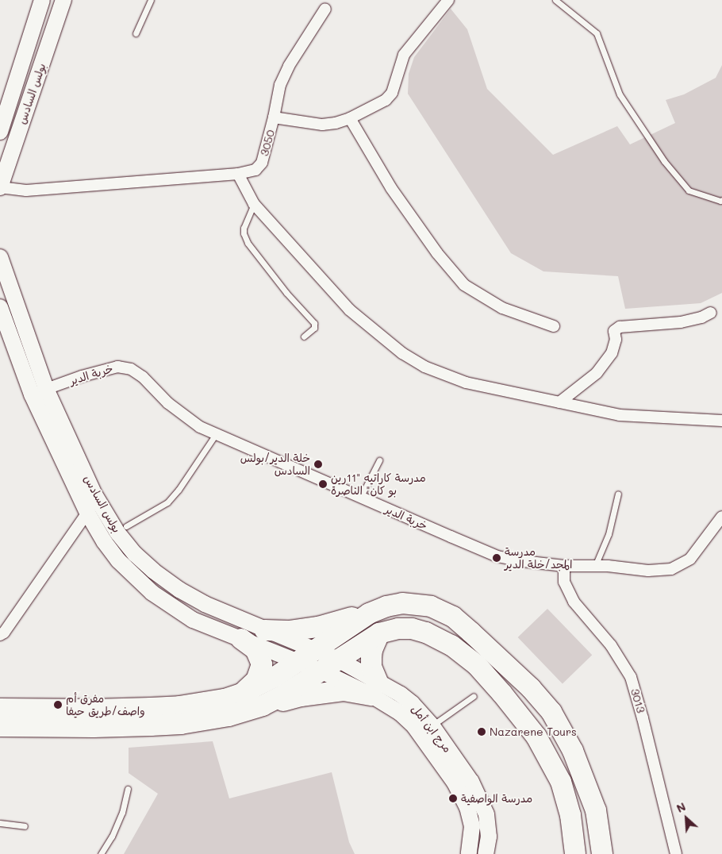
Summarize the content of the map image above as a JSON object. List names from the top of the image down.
{
  "streets": {
    "street": [
      "بولس السادس",
      "3050",
      "خربة الدير",
      "3013",
      "مرج ابن أمل"
    ]
  },
  "crossings": [
    ["بولس السادس", "3050"],
    ["بولس السادس", "خربة الدير"],
    ["بولس السادس", "مرج ابن أمل"],
    ["خربة الدير", "3013"]
  ],
  "places": [
    "خلة الدير/بولس السادس",
    "مدرسة كاراتيه \"11رين بو كان\" الناصرة",
    "مدرسة المجد/خلة الدير",
    "مفرق أم واصف/طريق حيفا",
    "Nazarene Tours",
    "مدرسة الواصفية"
  ],
  "north": "top left"
}
